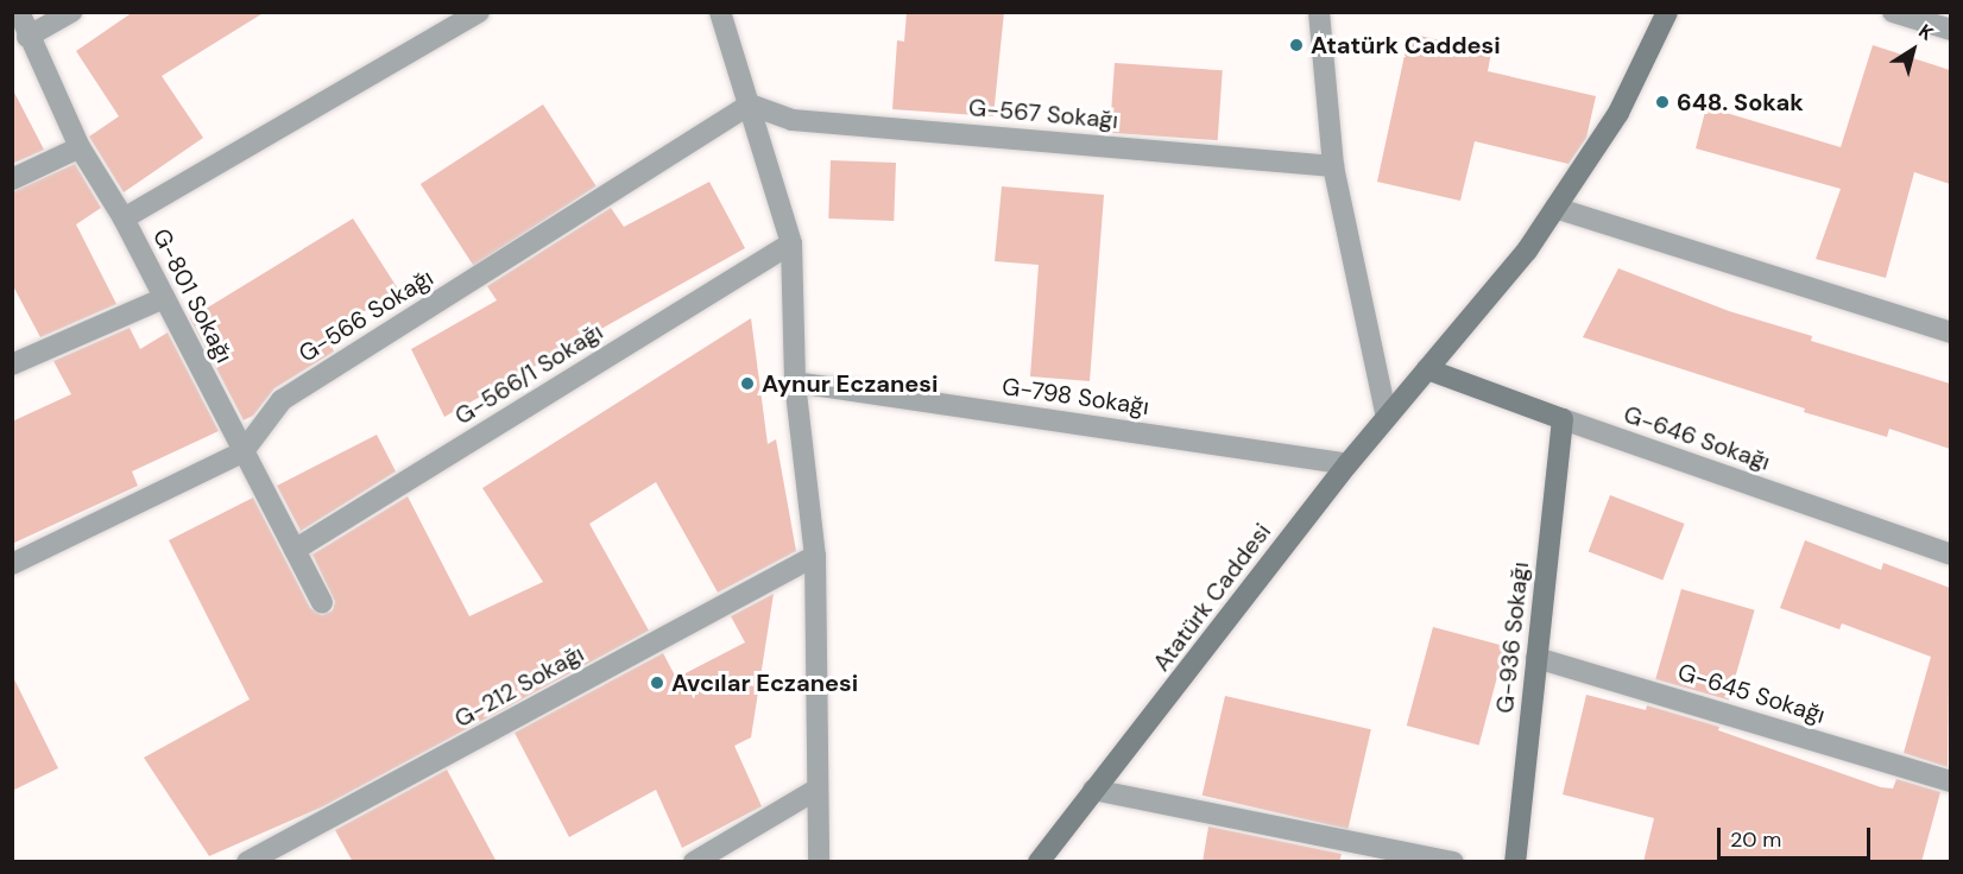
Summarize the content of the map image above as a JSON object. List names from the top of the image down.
{
  "streets": {
    "street": [
      "G-567 Sokağı",
      "G-801 Sokağı",
      "G-566 Sokağı",
      "G-566/1 Sokağı",
      "G-798 Sokağı",
      "G-646 Sokağı",
      "Atatürk Caddesi",
      "G-936 Sokağı",
      "G-212 Sokağı",
      "G-645 Sokağı"
    ]
  },
  "crossings": [
    ["G-567 Sokağı", "G-566 Sokağı"],
    ["G-801 Sokağı", "G-566 Sokağı"],
    ["G-801 Sokağı", "G-566/1 Sokağı"],
    ["G-798 Sokağı", "Atatürk Caddesi"],
    ["G-646 Sokağı", "Atatürk Caddesi"],
    ["G-646 Sokağı", "G-936 Sokağı"],
    ["G-936 Sokağı", "G-645 Sokağı"]
  ],
  "places": [
    "Atatürk Caddesi",
    "648. Sokak",
    "Aynur Eczanesi",
    "Avcılar Eczanesi"
  ],
  "scale_bar": "20 m",
  "north": "top right"
}
